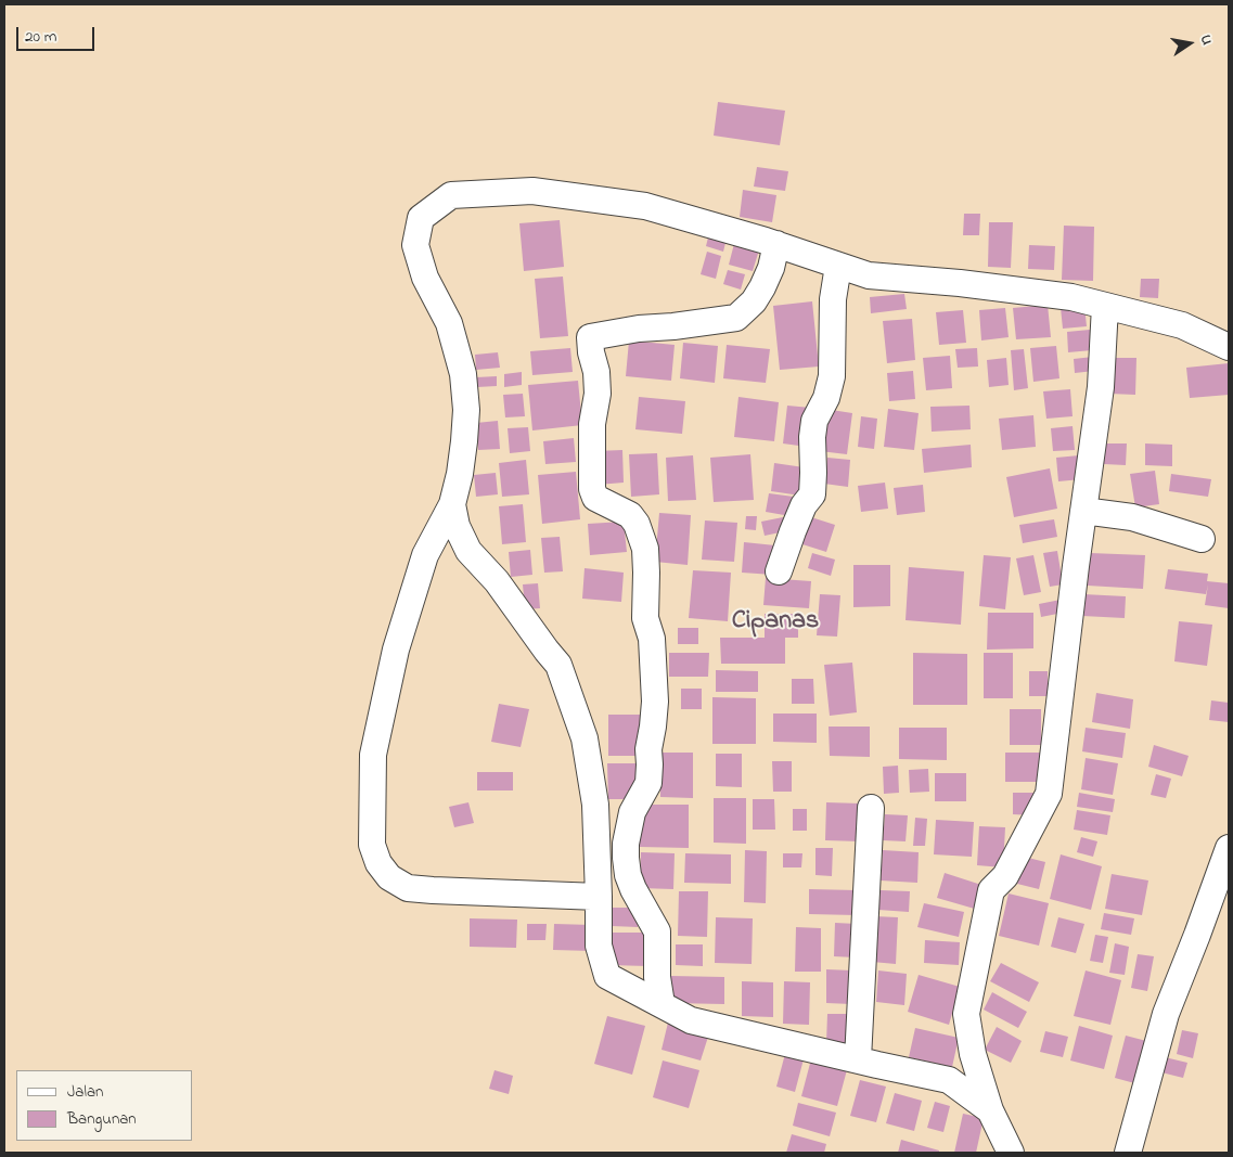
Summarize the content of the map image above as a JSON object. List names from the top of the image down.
{
  "districts": ["Cipanas"],
  "legend": ["Jalan", "Bangunan"],
  "scale_bar": "20 m",
  "north": "right"
}
